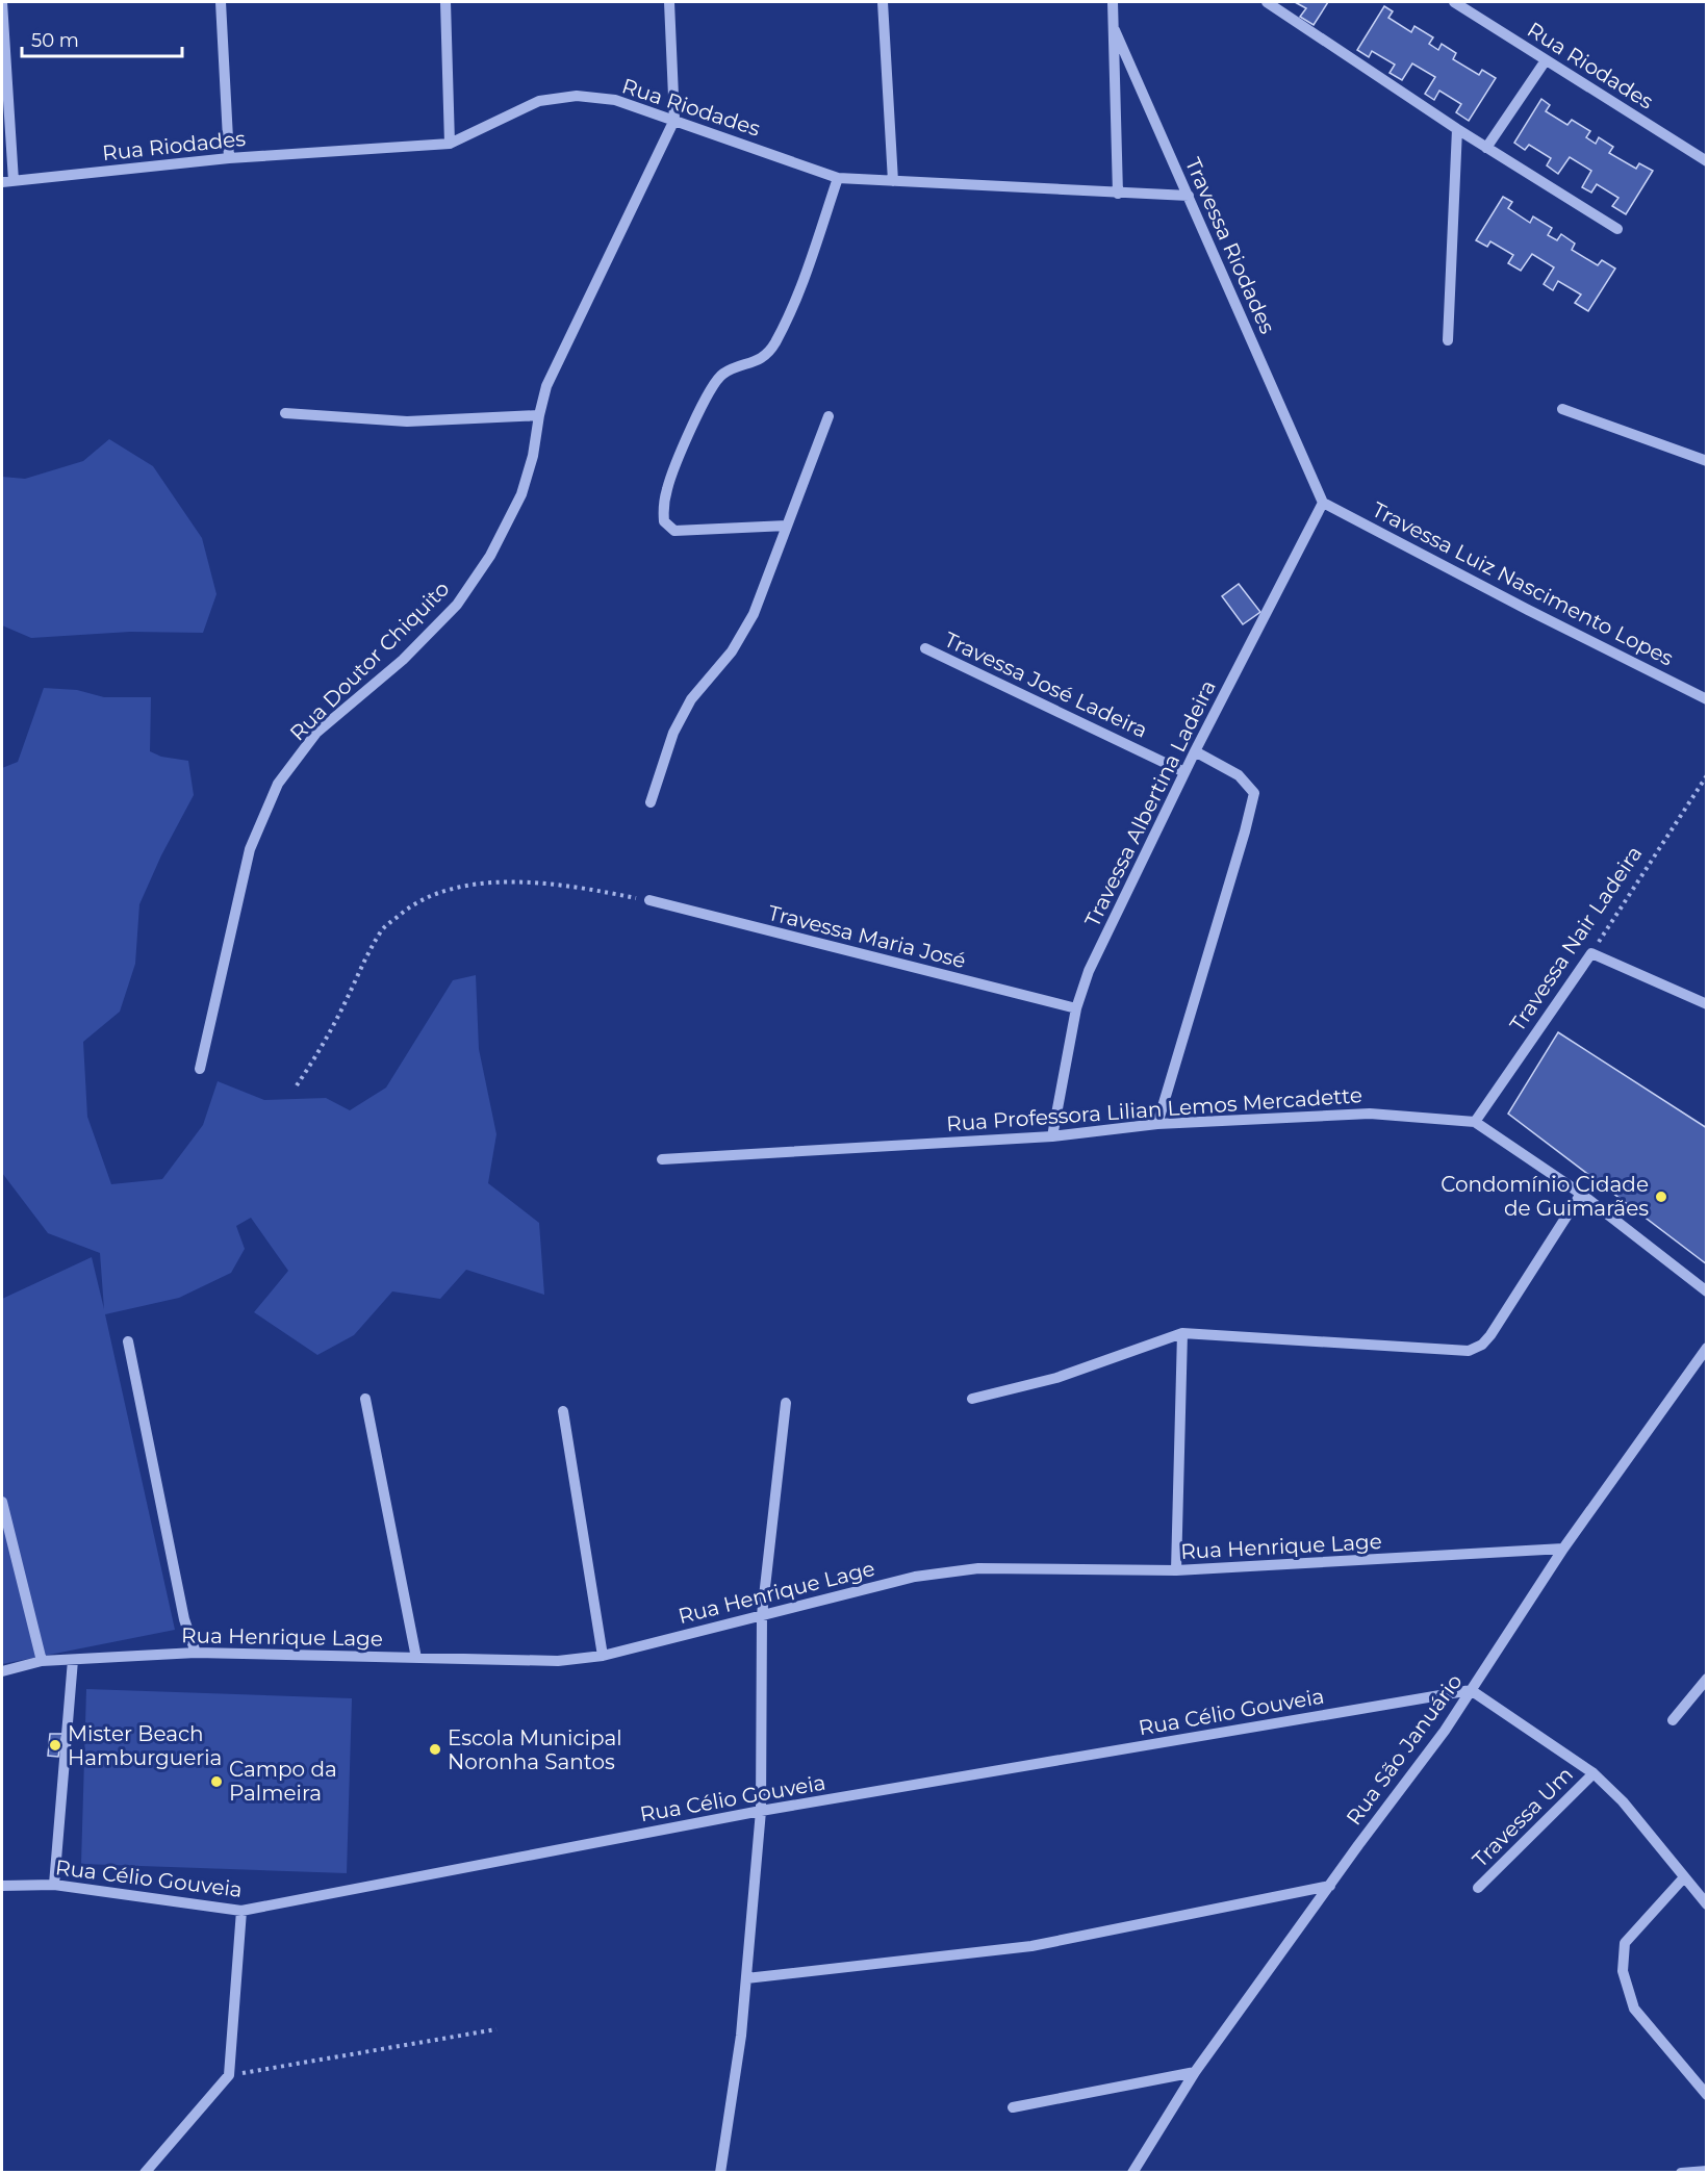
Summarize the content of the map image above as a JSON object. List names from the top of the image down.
{
  "streets": {
    "street": [
      "Rua Riodades",
      "Travessa Riodades",
      "Travessa Luiz Nascimento Lopes",
      "Rua Doutor Chiquito",
      "Travessa José Ladeira",
      "Travessa Albertina Ladeira",
      "Travessa Maria José",
      "Travessa Nair Ladeira",
      "Rua Professora Lilian Lemos Mercadette",
      "Rua Henrique Lage",
      "Rua Célio Gouveia",
      "Rua São Januário",
      "Travessa Um"
    ]
  },
  "crossings": [
    ["Rua Riodades", "Travessa Riodades"],
    ["Rua Riodades", "Rua Doutor Chiquito"],
    ["Travessa Riodades", "Travessa Luiz Nascimento Lopes"],
    ["Travessa Riodades", "Travessa Albertina Ladeira"],
    ["Travessa Luiz Nascimento Lopes", "Travessa Albertina Ladeira"],
    ["Travessa José Ladeira", "Travessa Albertina Ladeira"],
    ["Travessa Albertina Ladeira", "Travessa Maria José"],
    ["Travessa Albertina Ladeira", "Rua Professora Lilian Lemos Mercadette"],
    ["Travessa Nair Ladeira", "Rua Professora Lilian Lemos Mercadette"],
    ["Rua Henrique Lage", "Rua São Januário"],
    ["Rua Célio Gouveia", "Rua São Januário"]
  ],
  "places": [
    "Condomínio Cidade de Guimarães",
    "Mister Beach Hamburgueria",
    "Escola Municipal Noronha Santos",
    "Campo da Palmeira"
  ],
  "scale_bar": "50 m"
}
